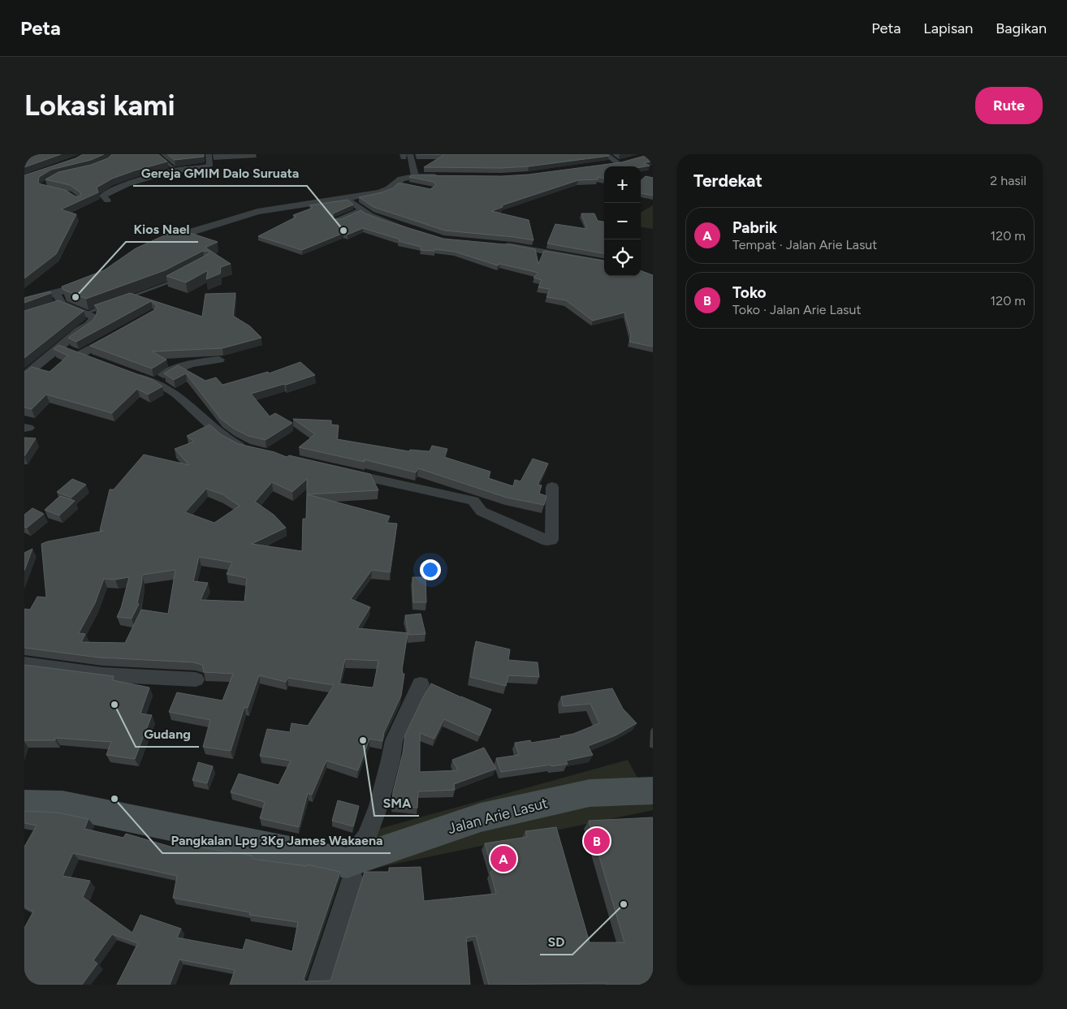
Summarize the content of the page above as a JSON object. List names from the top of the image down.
{
  "streets": {
    "main road": ["Jalan Arie Lasut"]
  },
  "places": [
    "Gereja GMIM Dalo Suruata",
    "Kios Nael",
    "Gudang",
    "SMA",
    "Pangkalan Lpg 3Kg James Wakaena",
    "SD"
  ],
  "page": {
    "header": "Peta",
    "nav": ["Peta", "Lapisan", "Bagikan"],
    "buttons": "Rute",
    "title": "Lokasi kami",
    "heading": ["Terdekat", "2 hasil"],
    "map_buttons": ["+", "−"],
    "list": [
      {
        "mark": "A",
        "name": "Pabrik",
        "note": "Tempat · Jalan Arie Lasut",
        "value": "120 m"
      },
      {
        "mark": "B",
        "name": "Toko",
        "note": "Toko · Jalan Arie Lasut",
        "value": "120 m"
      }
    ],
    "pins": ["B", "A"]
  }
}
